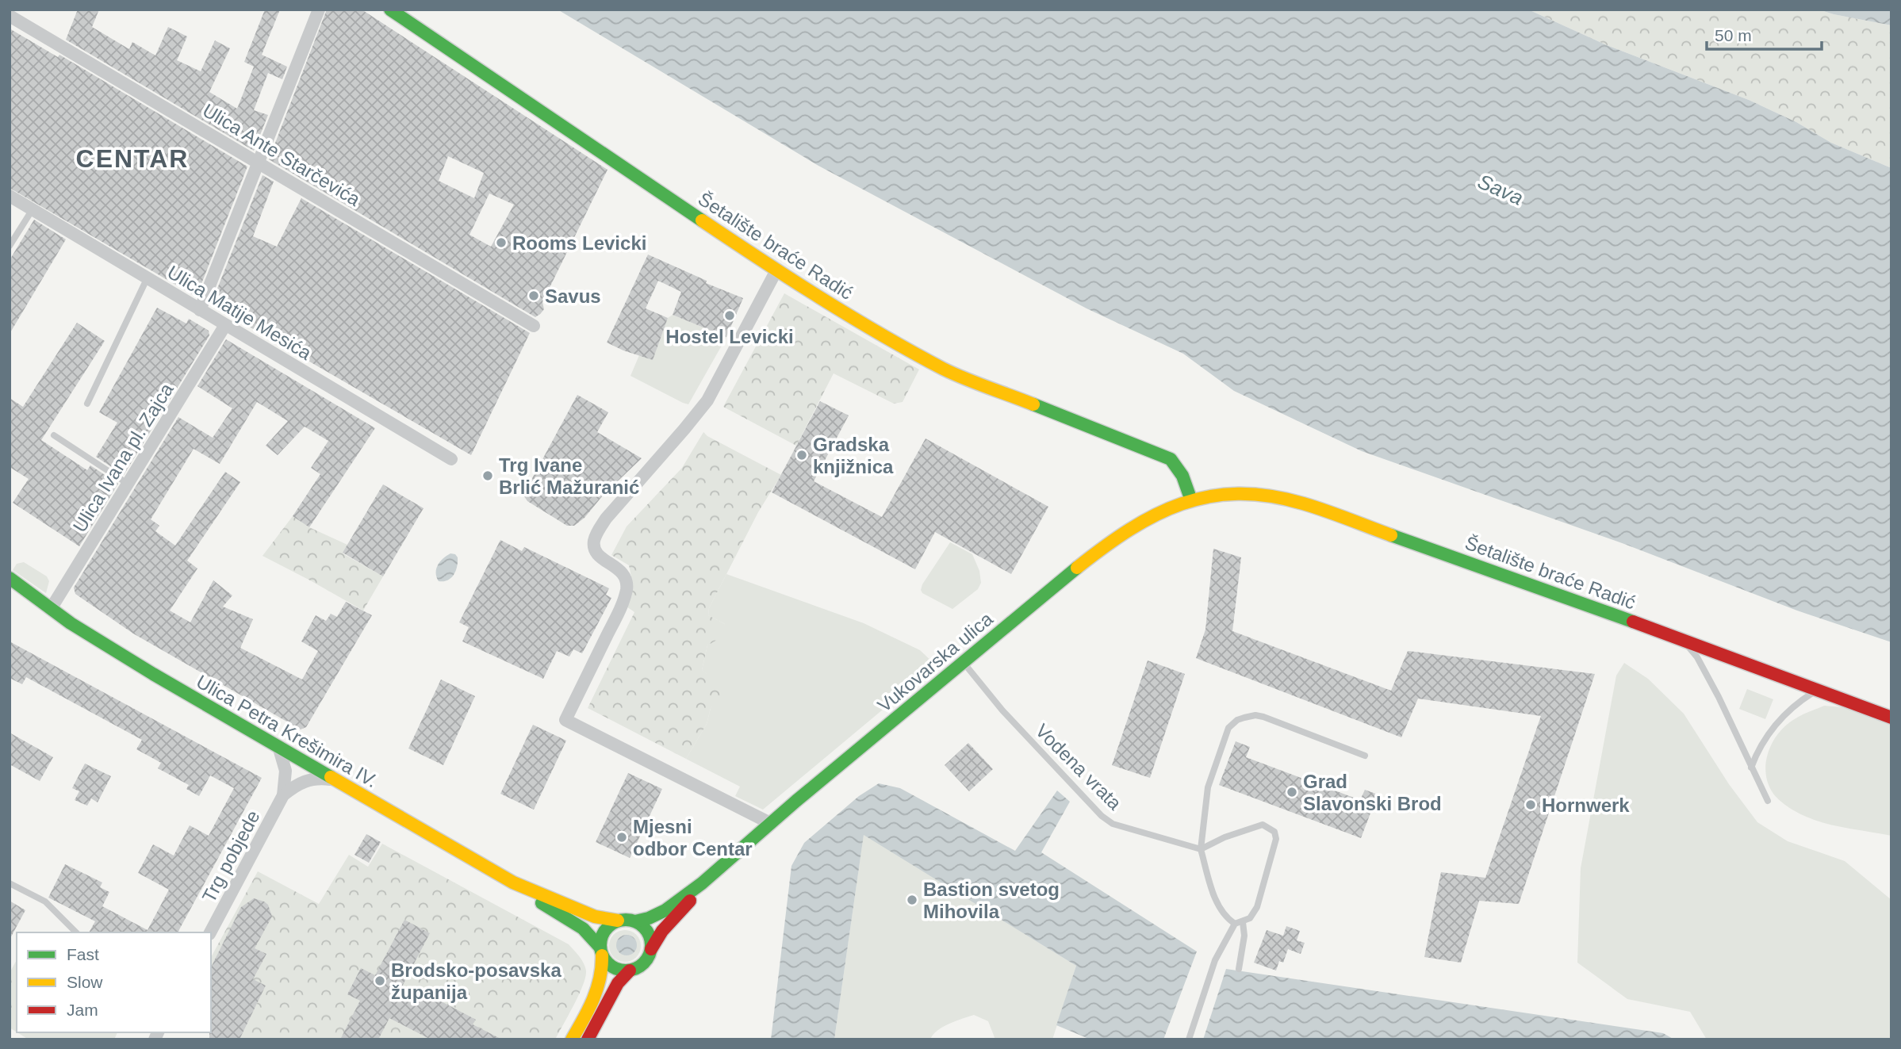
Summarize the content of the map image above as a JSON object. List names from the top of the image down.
{
  "streets": {
    "main road": ["Šetalište braće Radić", "Vukovarska ulica", "Ulica Petra Krešimira IV."],
    "street": [
      "Ulica Ante Starčevića",
      "Ulica Matije Mesića",
      "Ulica Ivana pl. Zajca",
      "Trg pobjede"
    ],
    "lane": ["Vodena vrata"]
  },
  "crossings": [
    ["Šetalište braće Radić", "Vukovarska ulica"],
    ["Ulica Matije Mesića", "Ulica Ivana pl. Zajca"],
    ["Ulica Ivana pl. Zajca", "Ulica Petra Krešimira IV."],
    ["Vukovarska ulica", "Ulica Petra Krešimira IV."],
    ["Vukovarska ulica", "Vodena vrata"],
    ["Ulica Petra Krešimira IV.", "Trg pobjede"]
  ],
  "districts": ["CENTAR"],
  "water": ["Sava"],
  "places": [
    "Rooms Levicki",
    "Savus",
    "Hostel Levicki",
    "Gradska knjižnica",
    "Trg Ivane Brlić Mažuranić",
    "Grad Slavonski Brod",
    "Hornwerk",
    "Mjesni odbor Centar",
    "Bastion svetog Mihovila",
    "Brodsko-posavska županija"
  ],
  "legend": ["Fast", "Slow", "Jam"],
  "scale_bar": "50 m"
}
